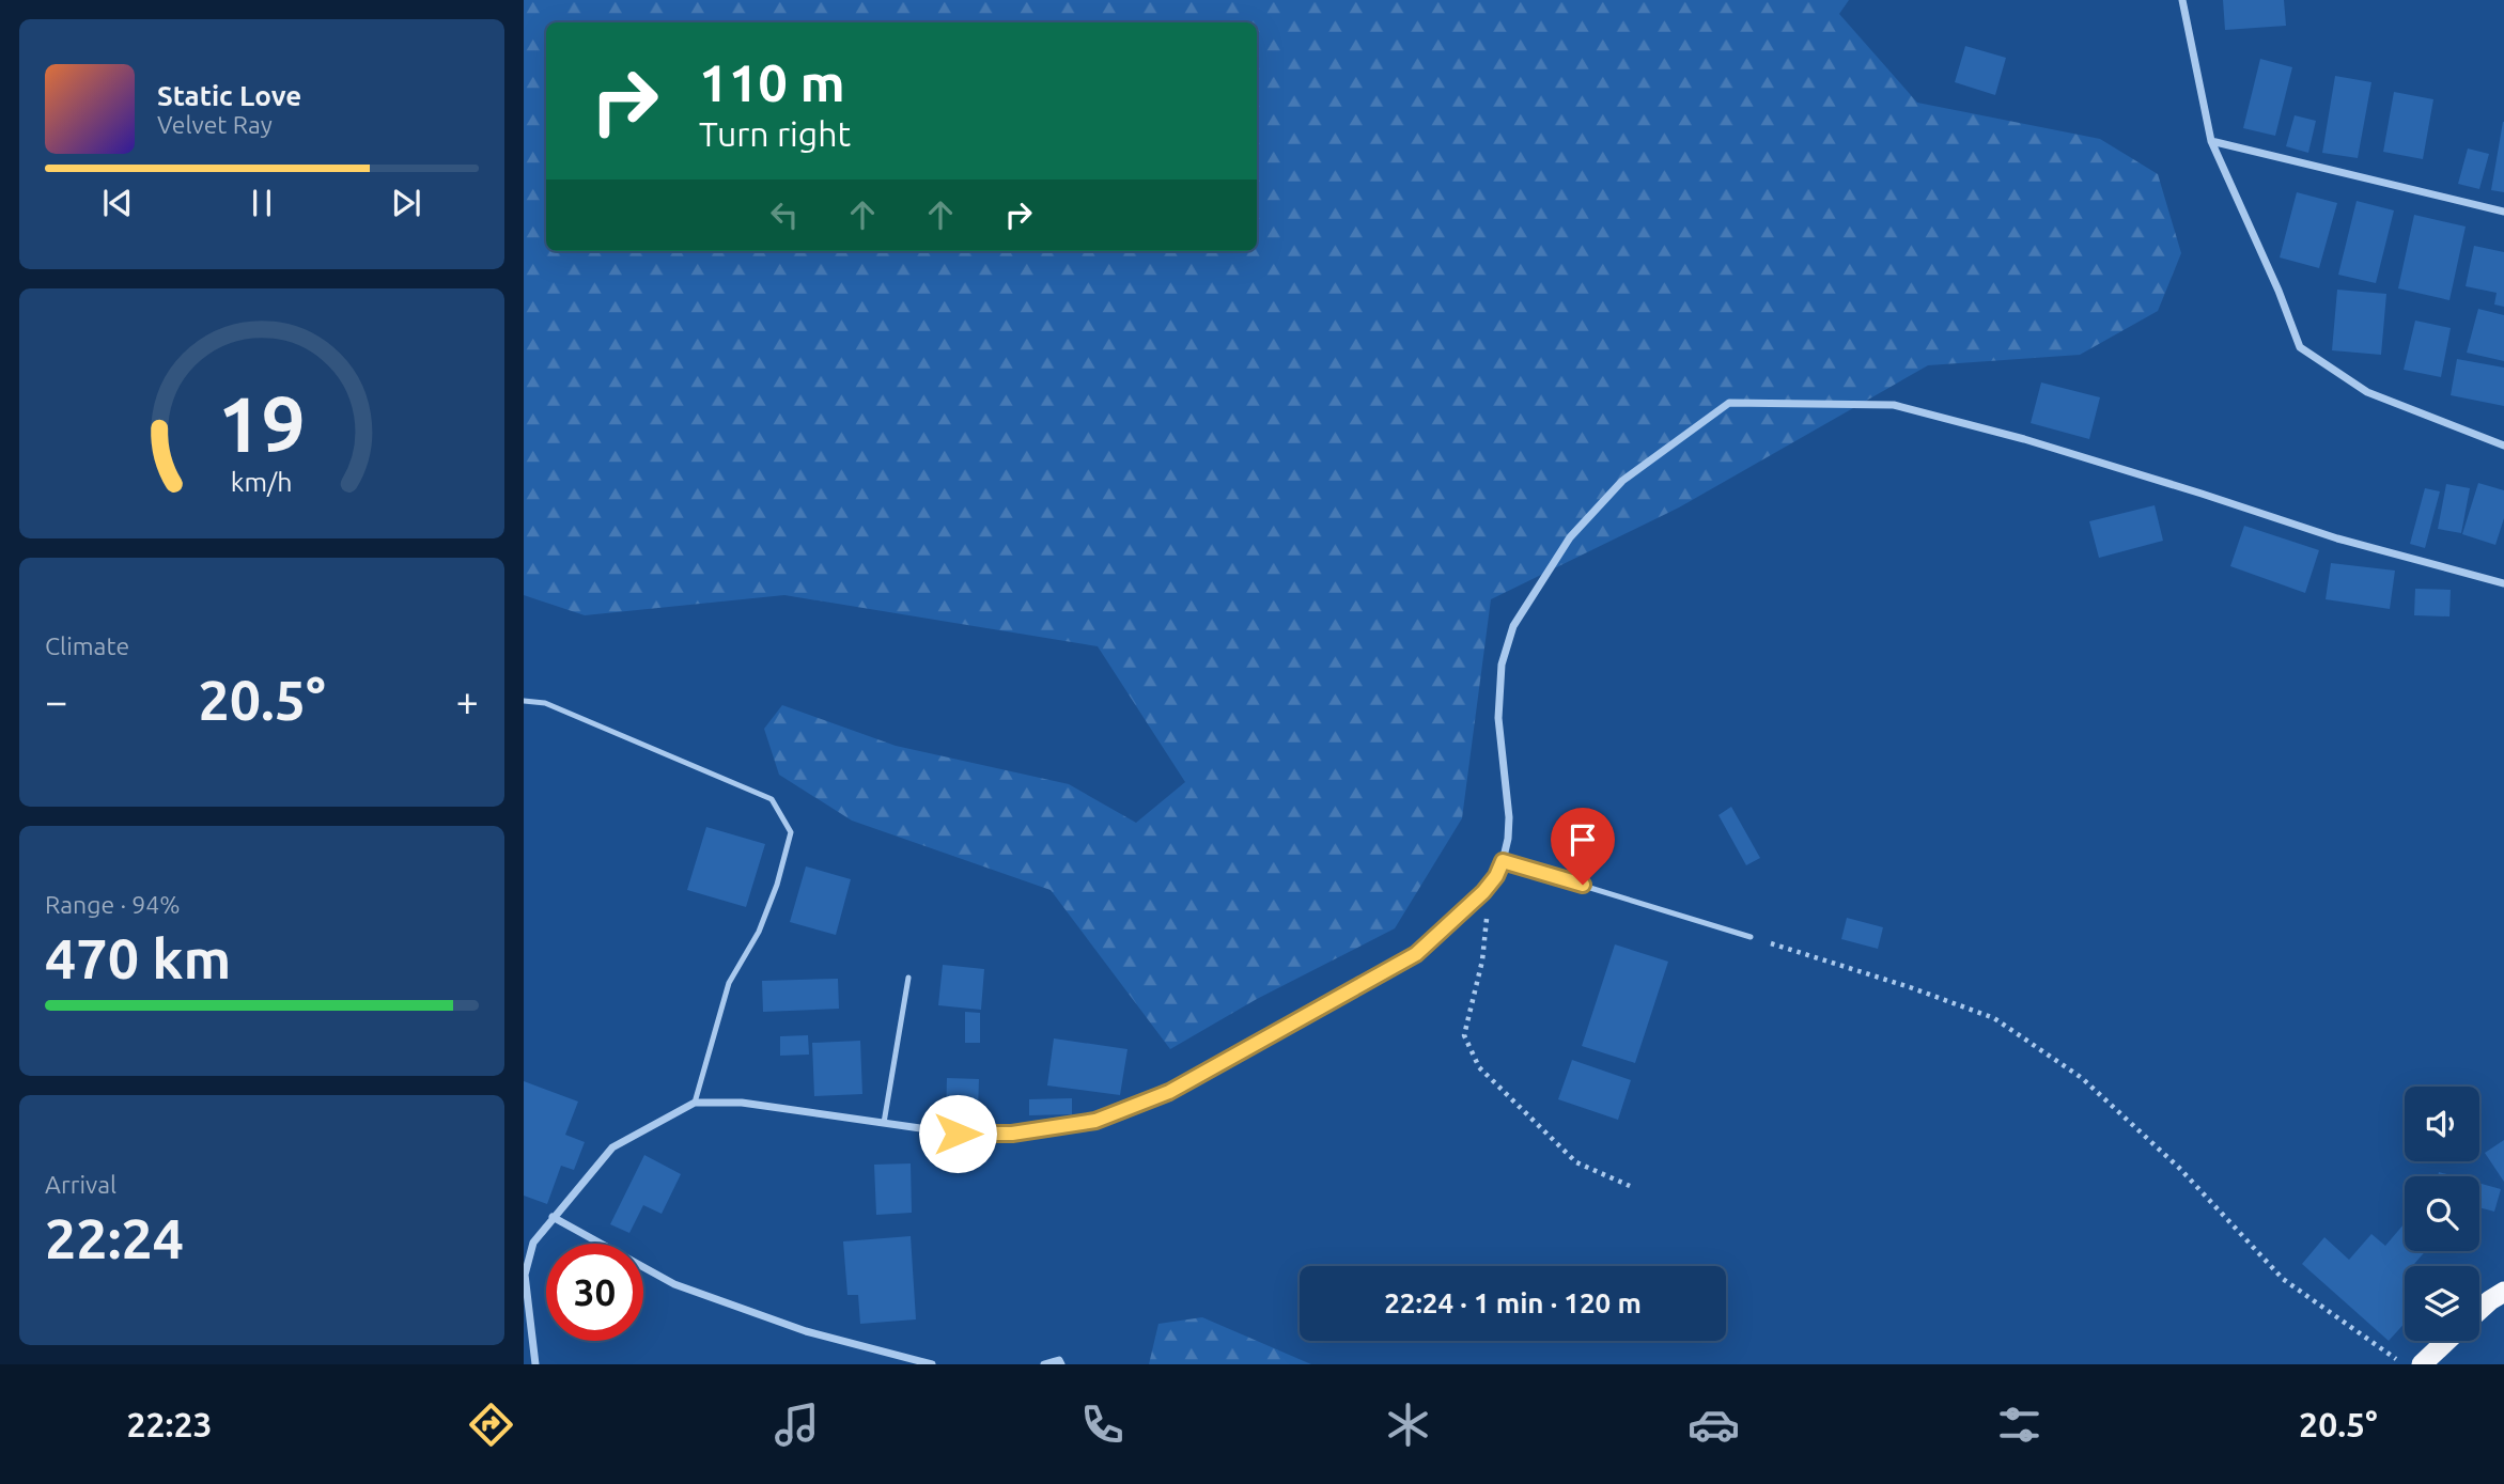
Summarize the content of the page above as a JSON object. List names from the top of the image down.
{
  "page": {
    "turn": ["110 m", "Turn right"],
    "song": ["Static Love", "Velvet Ray"],
    "tile": [
      "Climate",
      ["Range · 94%", "470 km"],
      ["Arrival", "22:24"]
    ],
    "heat": ["−", "20.5°", "+"],
    "limit": "30",
    "trip": "22:24 · 1 min · 120 m",
    "tabs": ["22:23", "20.5°"],
    "gauge": ["19", "km/h"]
  }
}
